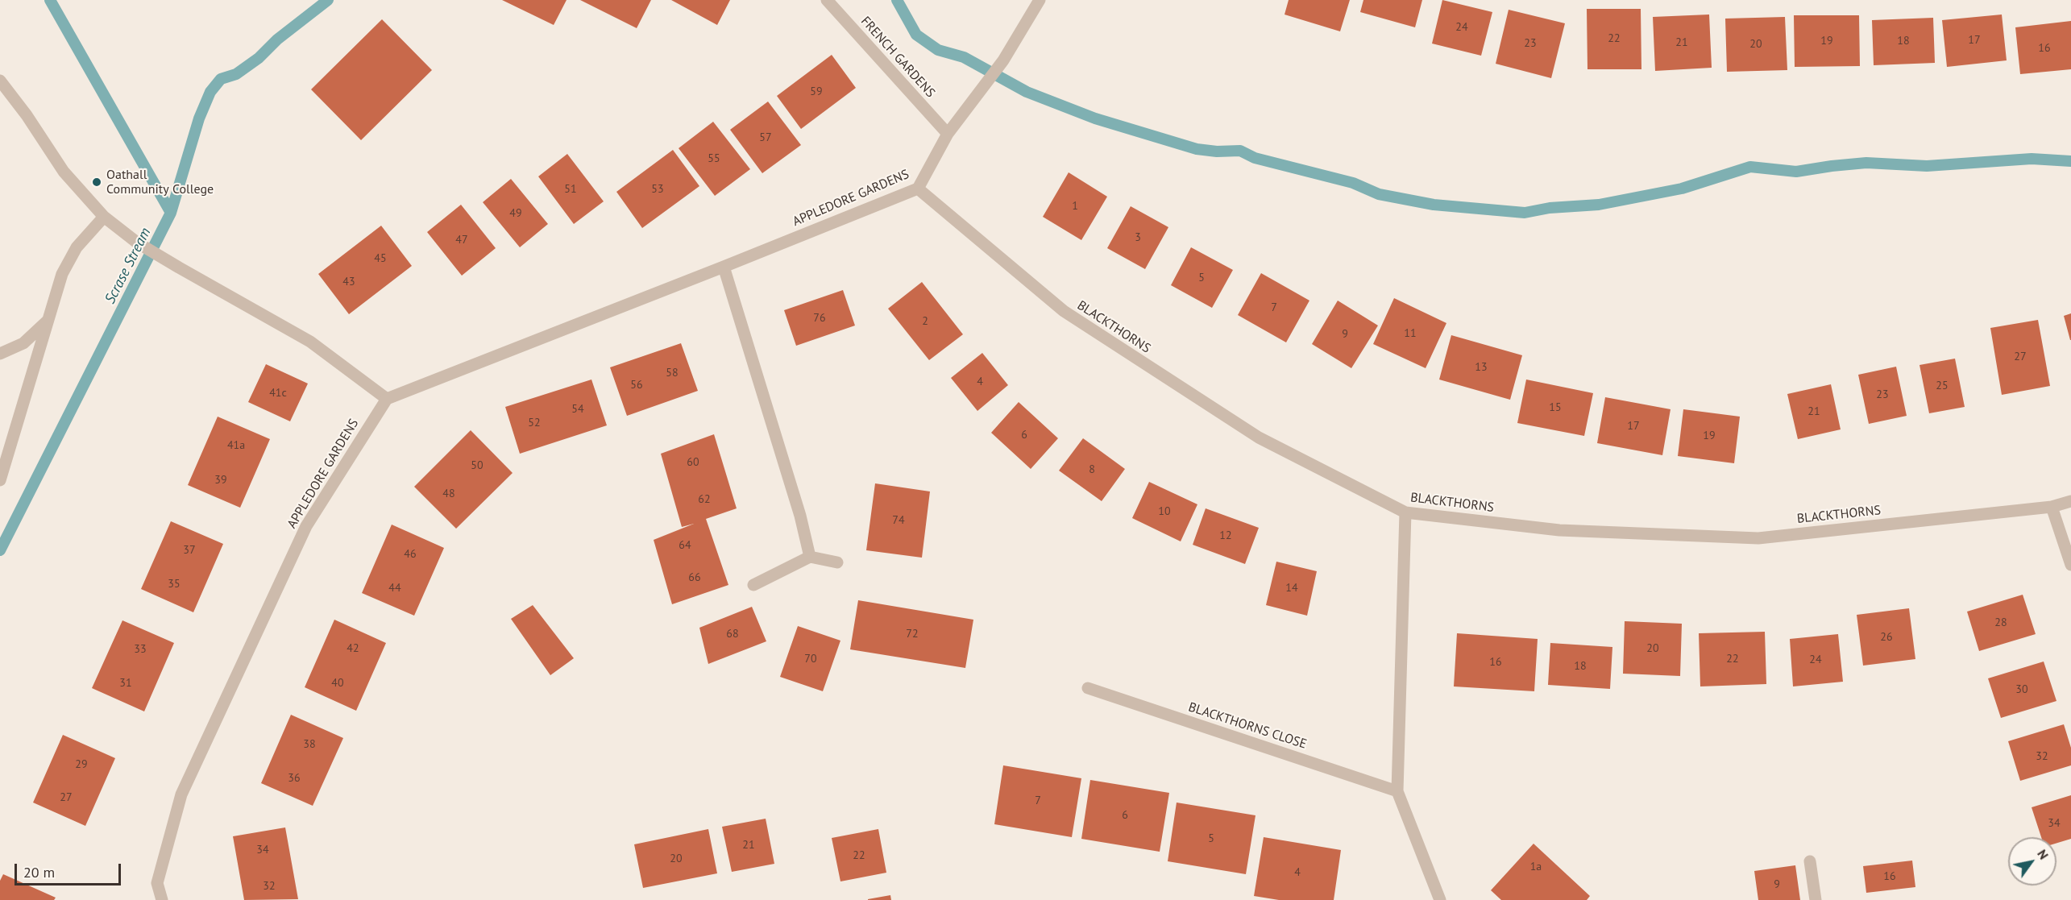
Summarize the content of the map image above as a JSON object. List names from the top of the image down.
{
  "streets": {
    "street": [
      "FRENCH GARDENS",
      "APPLEDORE GARDENS",
      "BLACKTHORNS",
      "BLACKTHORNS CLOSE"
    ]
  },
  "crossings": [
    ["FRENCH GARDENS", "APPLEDORE GARDENS"],
    ["APPLEDORE GARDENS", "BLACKTHORNS"]
  ],
  "water": ["Scrase Stream"],
  "places": ["Oathall Community College"],
  "house_numbers": [
    "24",
    "22",
    "17",
    "19",
    "18",
    "21",
    "23",
    "20",
    "16",
    "59",
    "57",
    "55",
    "51",
    "53",
    "1",
    "49",
    "3",
    "47",
    "45",
    "5",
    "43",
    "7",
    "76",
    "2",
    "11",
    "9",
    "27",
    "13",
    "58",
    "4",
    "56",
    "25",
    "41c",
    "23",
    "15",
    "54",
    "21",
    "52",
    "17",
    "6",
    "19",
    "41a",
    "60",
    "50",
    "8",
    "39",
    "48",
    "62",
    "10",
    "74",
    "12",
    "64",
    "37",
    "46",
    "66",
    "35",
    "44",
    "14",
    "28",
    "68",
    "72",
    "26",
    "42",
    "20",
    "33",
    "70",
    "22",
    "24",
    "16",
    "18",
    "31",
    "40",
    "30",
    "38",
    "32",
    "29",
    "36",
    "27",
    "7",
    "6",
    "34",
    "5",
    "21",
    "34",
    "22",
    "20",
    "1a",
    "4",
    "16",
    "9",
    "32"
  ],
  "scale_bar": "20 m",
  "north": "top right"
}
